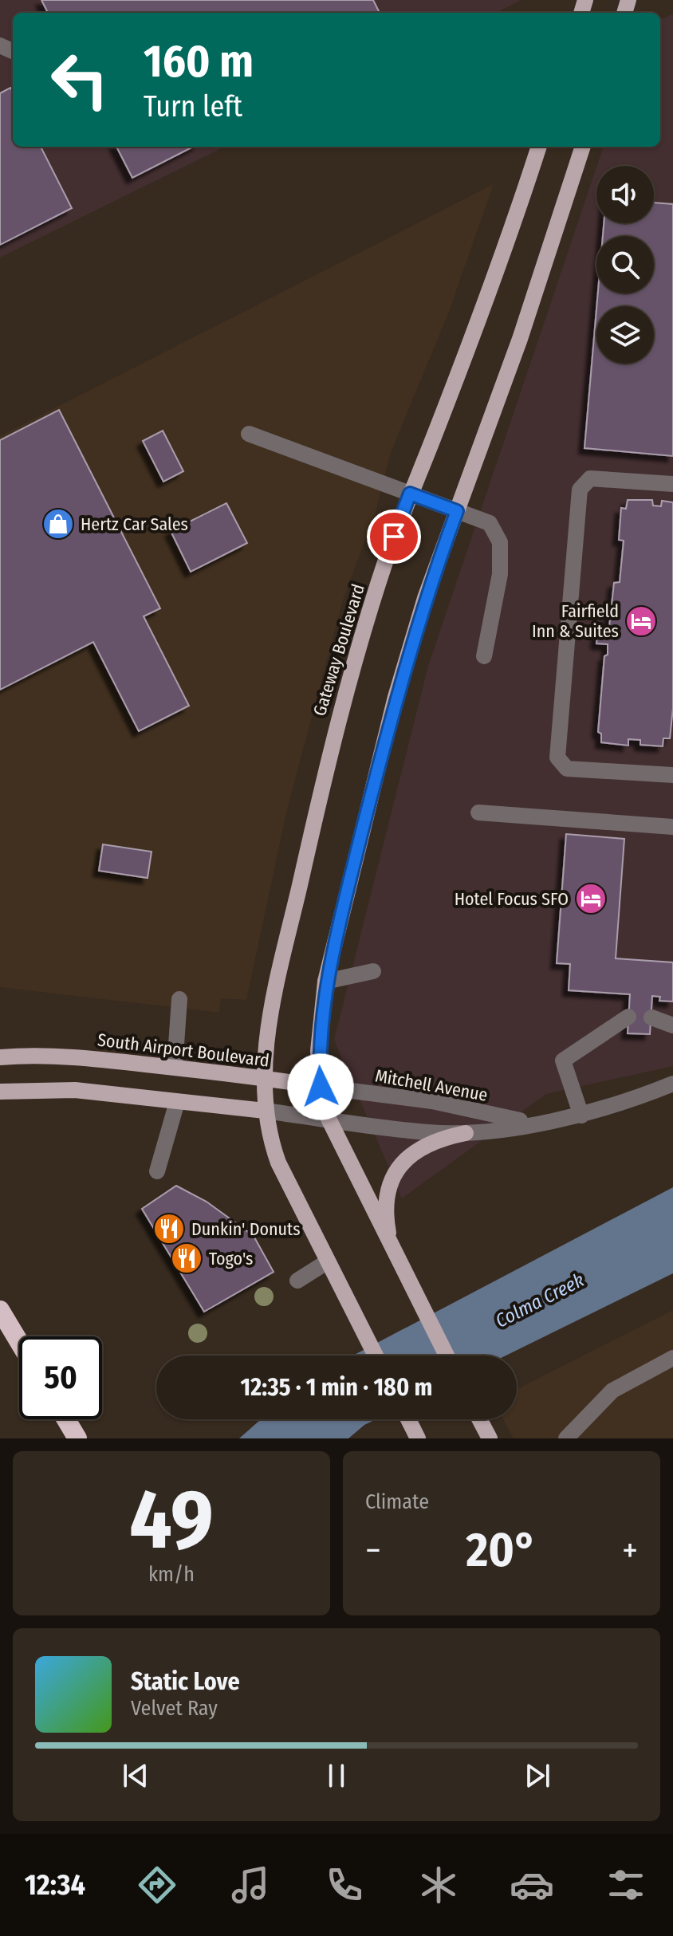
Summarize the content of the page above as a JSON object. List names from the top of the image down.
{
  "streets": {
    "main road": ["Gateway Boulevard", "South Airport Boulevard"],
    "street": ["Mitchell Avenue"]
  },
  "crossings": [
    ["Gateway Boulevard", "South Airport Boulevard"],
    ["Gateway Boulevard", "Mitchell Avenue"],
    ["South Airport Boulevard", "Mitchell Avenue"]
  ],
  "water": ["Colma Creek"],
  "places": {
    "shop": ["Hertz Car Sales"],
    "hotel": ["Fairfield Inn & Suites", "Hotel Focus SFO"],
    "restaurant": ["Dunkin' Donuts", "Togo's"]
  },
  "page": {
    "turn": ["160 m", "Turn left"],
    "limit": "50",
    "trip": "12:35 · 1 min · 180 m",
    "tile": [
      ["49", "km/h"],
      "Climate"
    ],
    "heat": ["−", "20°", "+"],
    "song": ["Static Love", "Velvet Ray"],
    "tabs": "12:34"
  }
}
